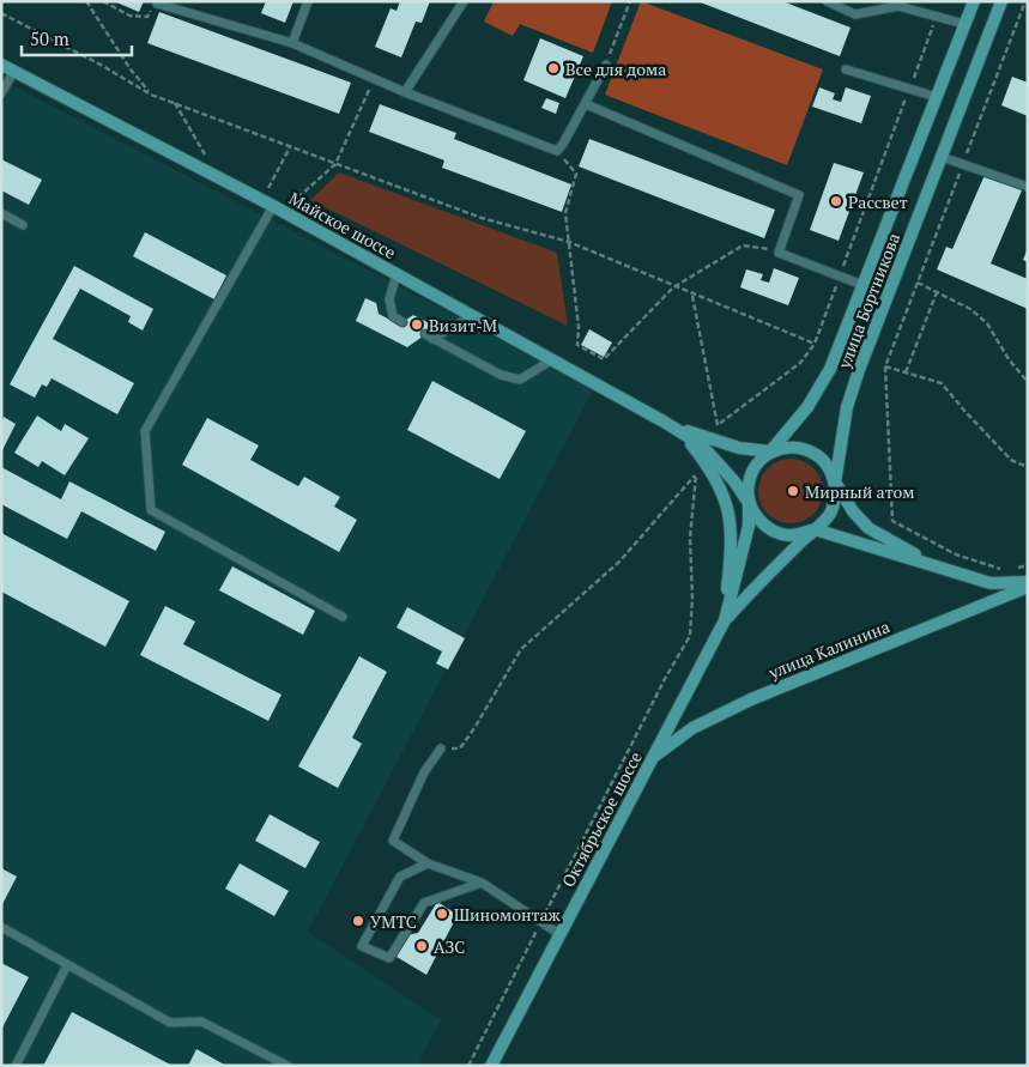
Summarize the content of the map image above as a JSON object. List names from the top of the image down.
{
  "streets": {
    "main road": [
      "Майское шоссе",
      "улица Бортникова",
      "улица Калинина",
      "Октябрьское шоссе"
    ]
  },
  "crossings": [
    ["Майское шоссе", "улица Бортникова"],
    ["Майское шоссе", "Октябрьское шоссе"],
    ["улица Бортникова", "Октябрьское шоссе"],
    ["улица Калинина", "Октябрьское шоссе"]
  ],
  "places": [
    "Все для дома",
    "Рассвет",
    "Визит-М",
    "Мирный атом",
    "Шиномонтаж",
    "УМТС",
    "АЗС"
  ],
  "scale_bar": "50 m"
}
